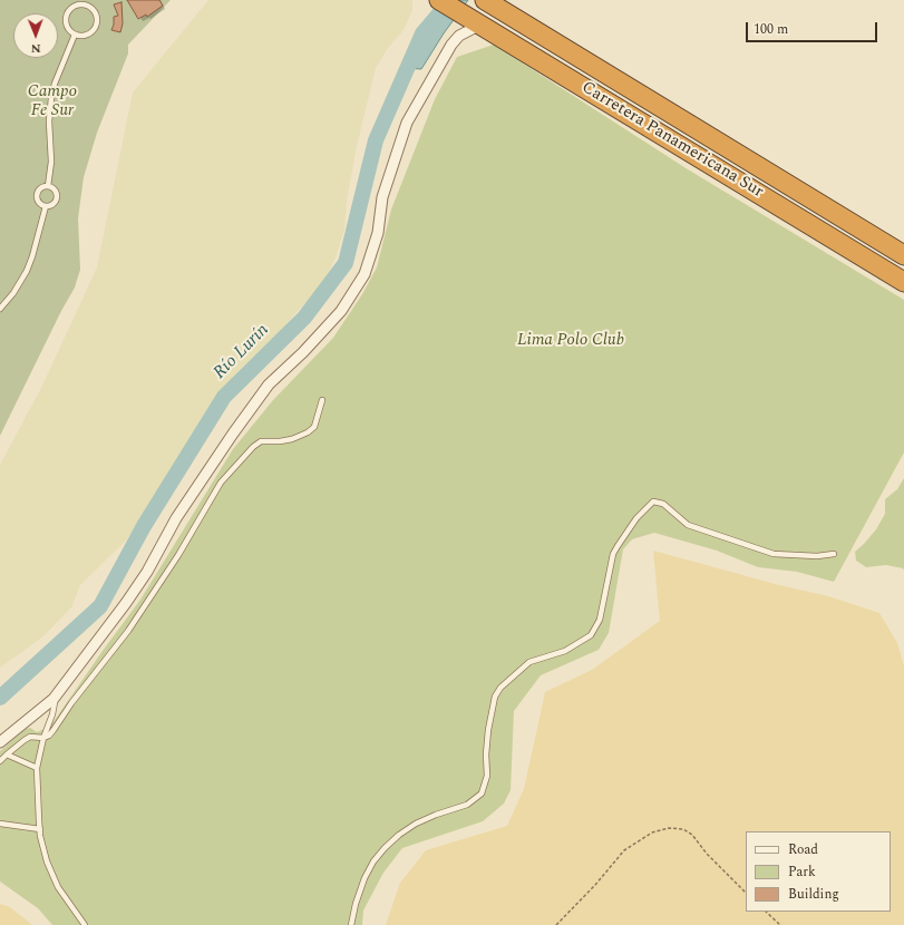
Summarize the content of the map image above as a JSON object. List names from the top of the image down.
{
  "streets": {
    "highway": ["Carretera Panamericana Sur"]
  },
  "water": ["Río Lurín"],
  "parks": ["Campo Fe Sur", "Lima Polo Club"],
  "legend": ["Road", "Park", "Building"],
  "scale_bar": "100 m",
  "north": "bottom"
}
